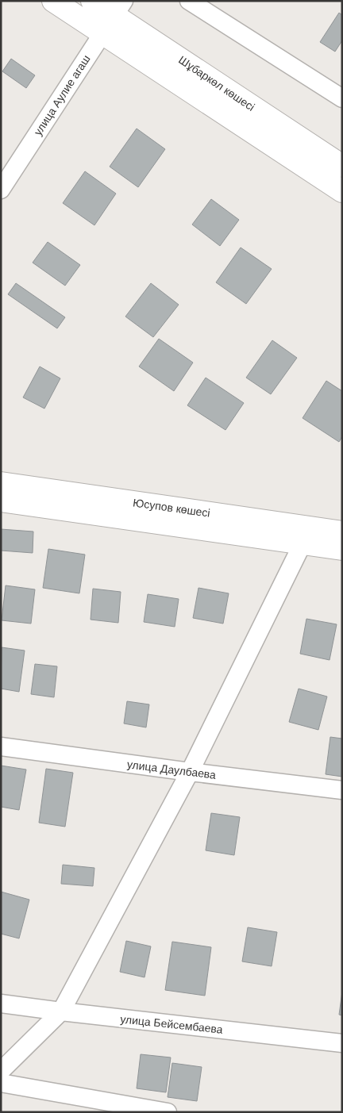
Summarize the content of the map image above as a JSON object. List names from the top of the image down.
{
  "streets": {
    "street": [
      "Шұбаркөл көшесі",
      "улица Аулие агаш",
      "Юсупов көшесі",
      "улица Даулбаева",
      "улица Бейсембаева"
    ]
  },
  "crossings": [
    ["Шұбаркөл көшесі", "улица Аулие агаш"]
  ]
}
